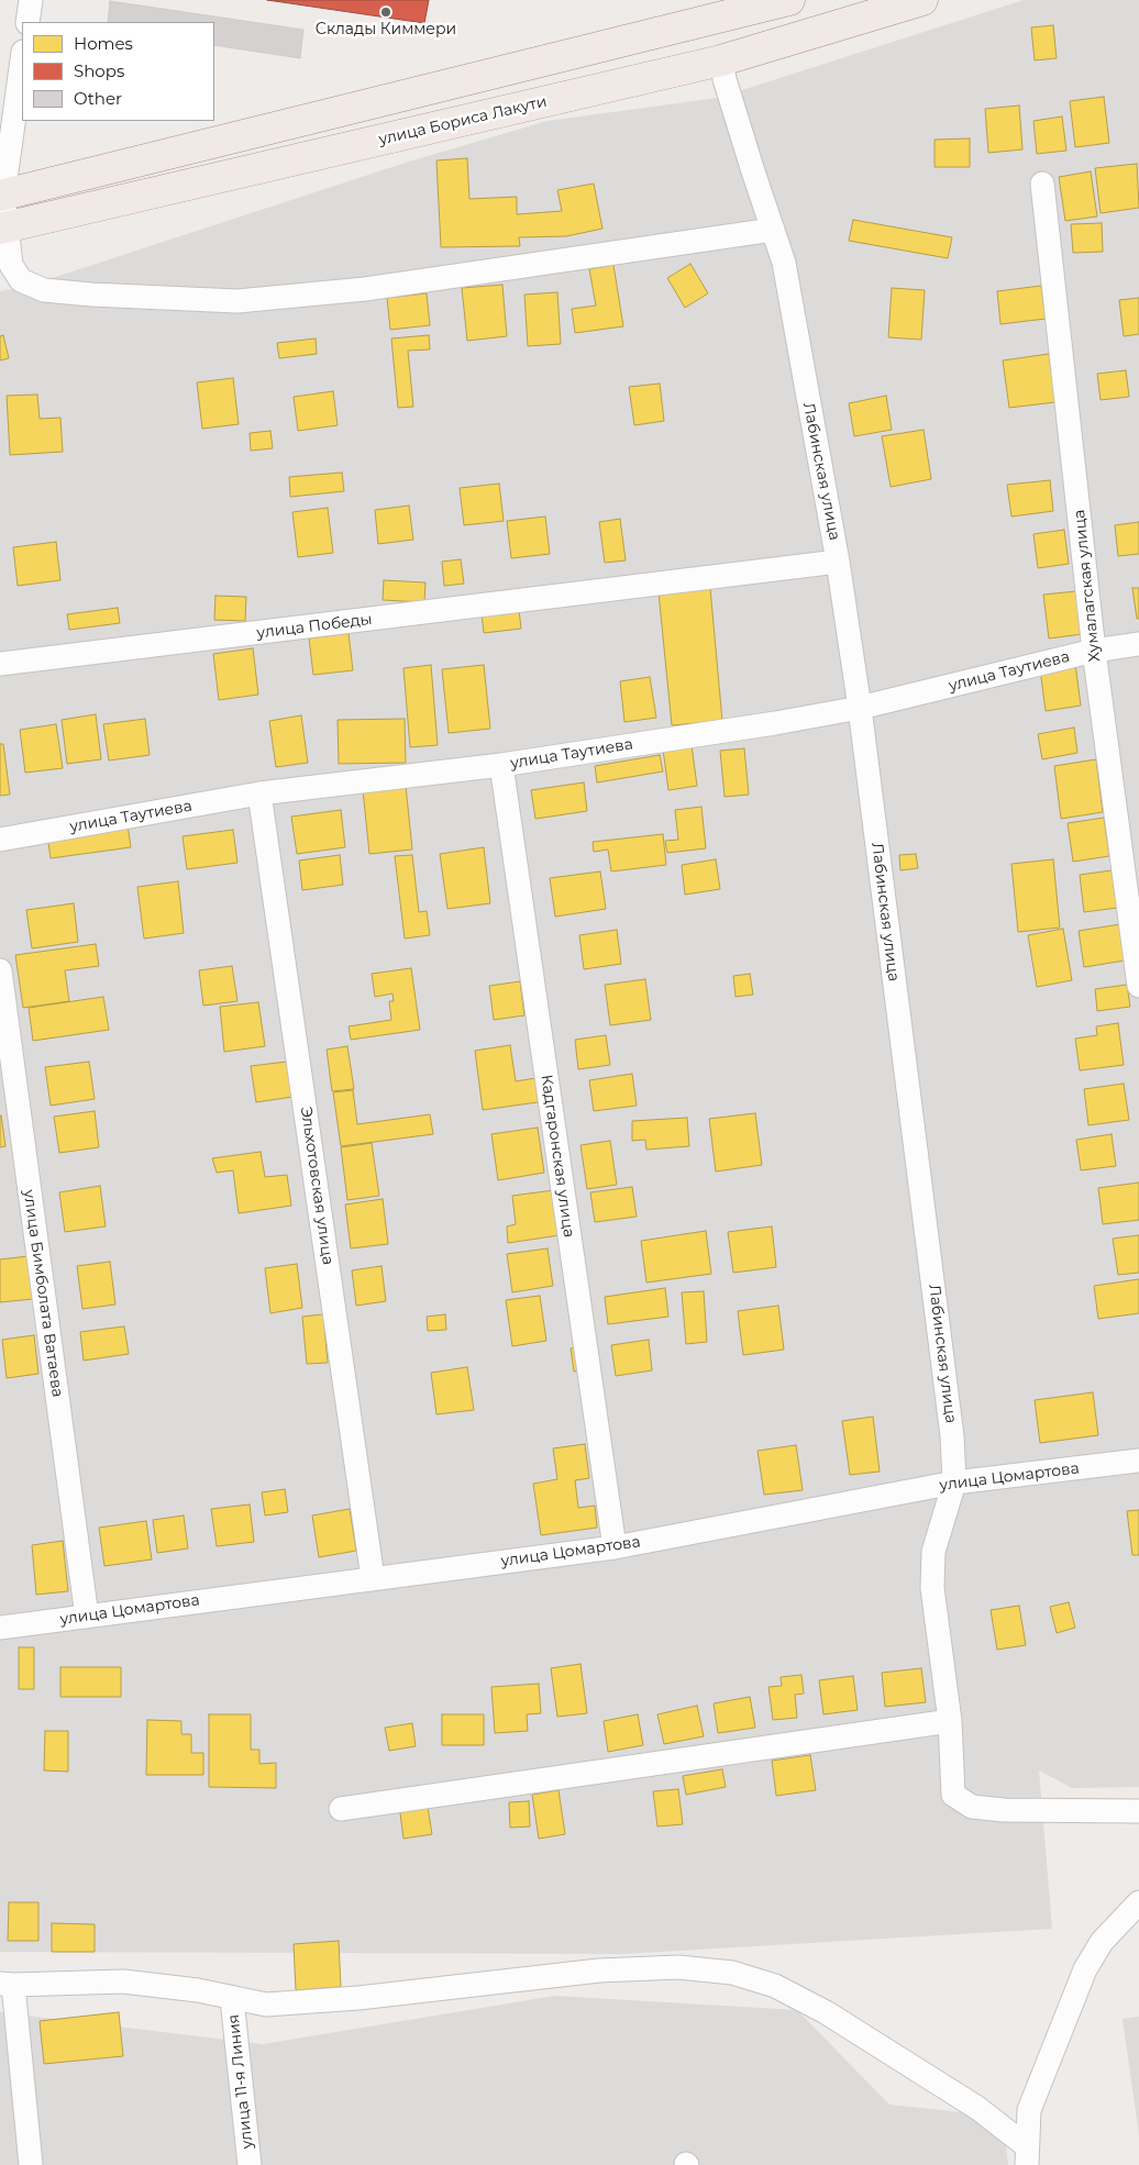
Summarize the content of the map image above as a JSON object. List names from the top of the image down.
{
  "streets": {
    "main road": ["улица Бориса Лакути"],
    "street": [
      "Лабинская улица",
      "Хумалагская улица",
      "улица Победы",
      "улица Таутиева",
      "Кадгаронская улица",
      "Эльхотовская улица",
      "улица Бимболата Ватаева",
      "улица Цомартова",
      "улица 11-я Линия"
    ]
  },
  "crossings": [
    ["улица Бориса Лакути", "Лабинская улица"],
    ["Лабинская улица", "улица Победы"],
    ["Лабинская улица", "улица Таутиева"],
    ["Лабинская улица", "улица Цомартова"],
    ["Хумалагская улица", "улица Таутиева"],
    ["улица Таутиева", "Кадгаронская улица"],
    ["улица Таутиева", "Эльхотовская улица"],
    ["Кадгаронская улица", "улица Цомартова"],
    ["Эльхотовская улица", "улица Цомартова"],
    ["улица Бимболата Ватаева", "улица Цомартова"]
  ],
  "places": ["Склады Киммери"],
  "legend": ["Homes", "Shops", "Other"]
}
